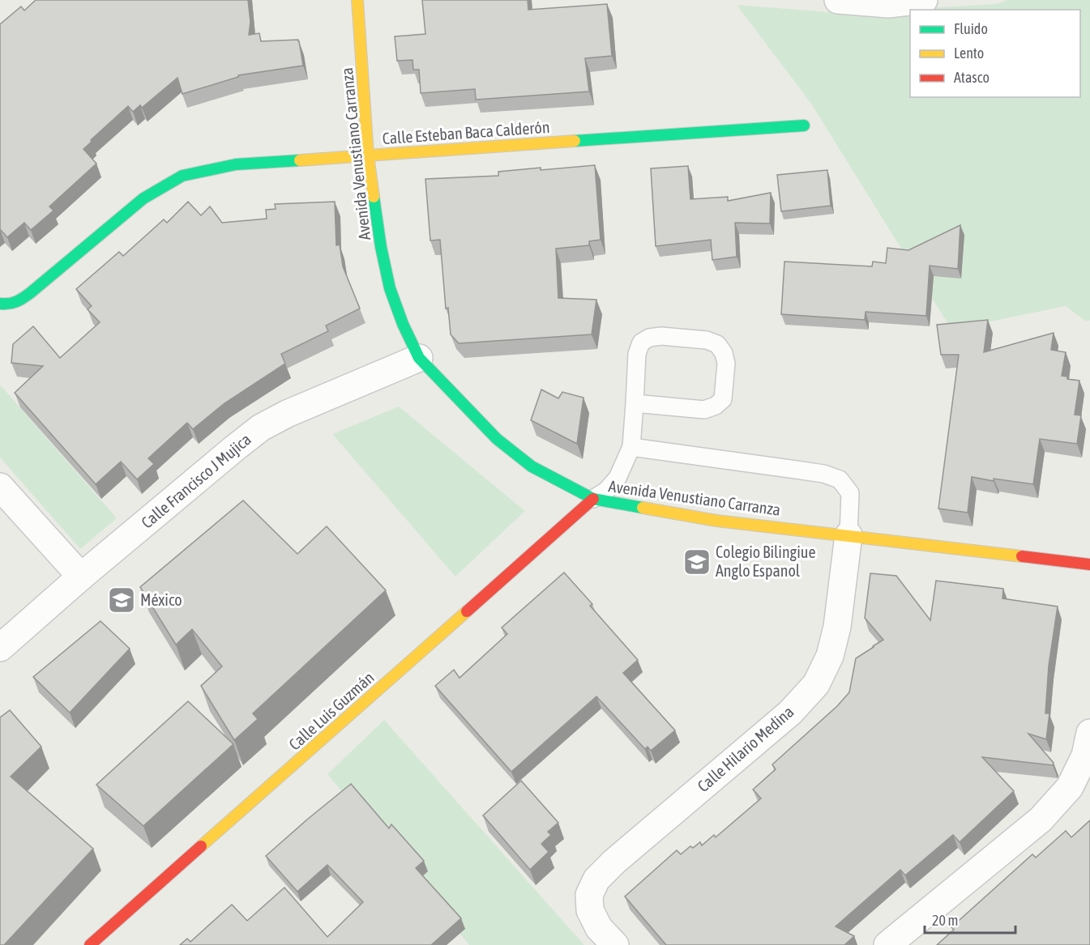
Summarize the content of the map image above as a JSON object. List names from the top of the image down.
{
  "streets": {
    "street": [
      "Calle Esteban Baca Calderón",
      "Avenida Venustiano Carranza",
      "Calle Francisco J Mujica",
      "Calle Luis Guzmán",
      "Calle Hilario Medina"
    ]
  },
  "crossings": [
    ["Calle Esteban Baca Calderón", "Avenida Venustiano Carranza"],
    ["Avenida Venustiano Carranza", "Calle Francisco J Mujica"],
    ["Avenida Venustiano Carranza", "Calle Luis Guzmán"],
    ["Avenida Venustiano Carranza", "Calle Hilario Medina"]
  ],
  "places": {
    "school or university": ["Colegio Bilingiue Anglo Espanol", "México"]
  },
  "legend": ["Fluido", "Lento", "Atasco"],
  "scale_bar": "20 m"
}
